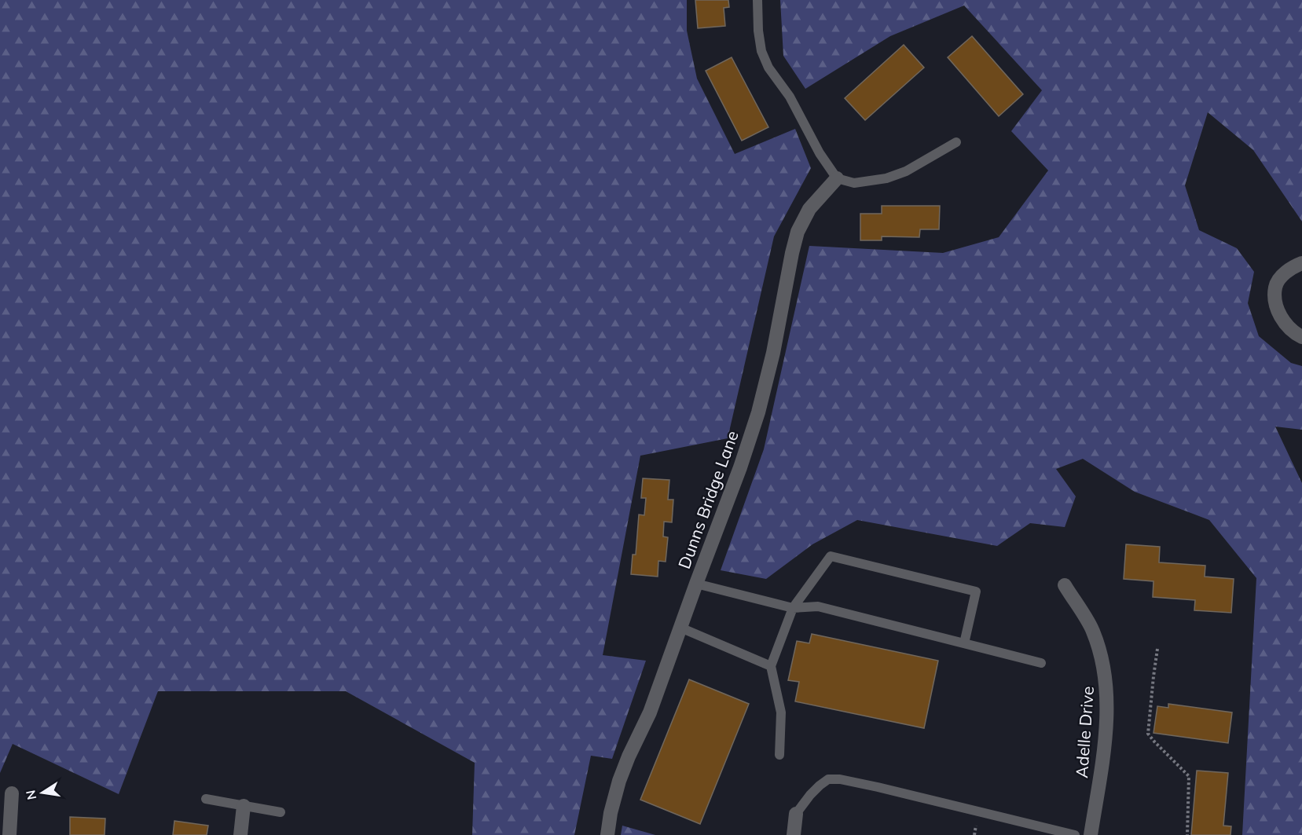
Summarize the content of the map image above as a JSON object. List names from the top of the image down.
{
  "streets": {
    "street": ["Dunns Bridge Lane", "Adelle Drive"]
  },
  "north": "left"
}
